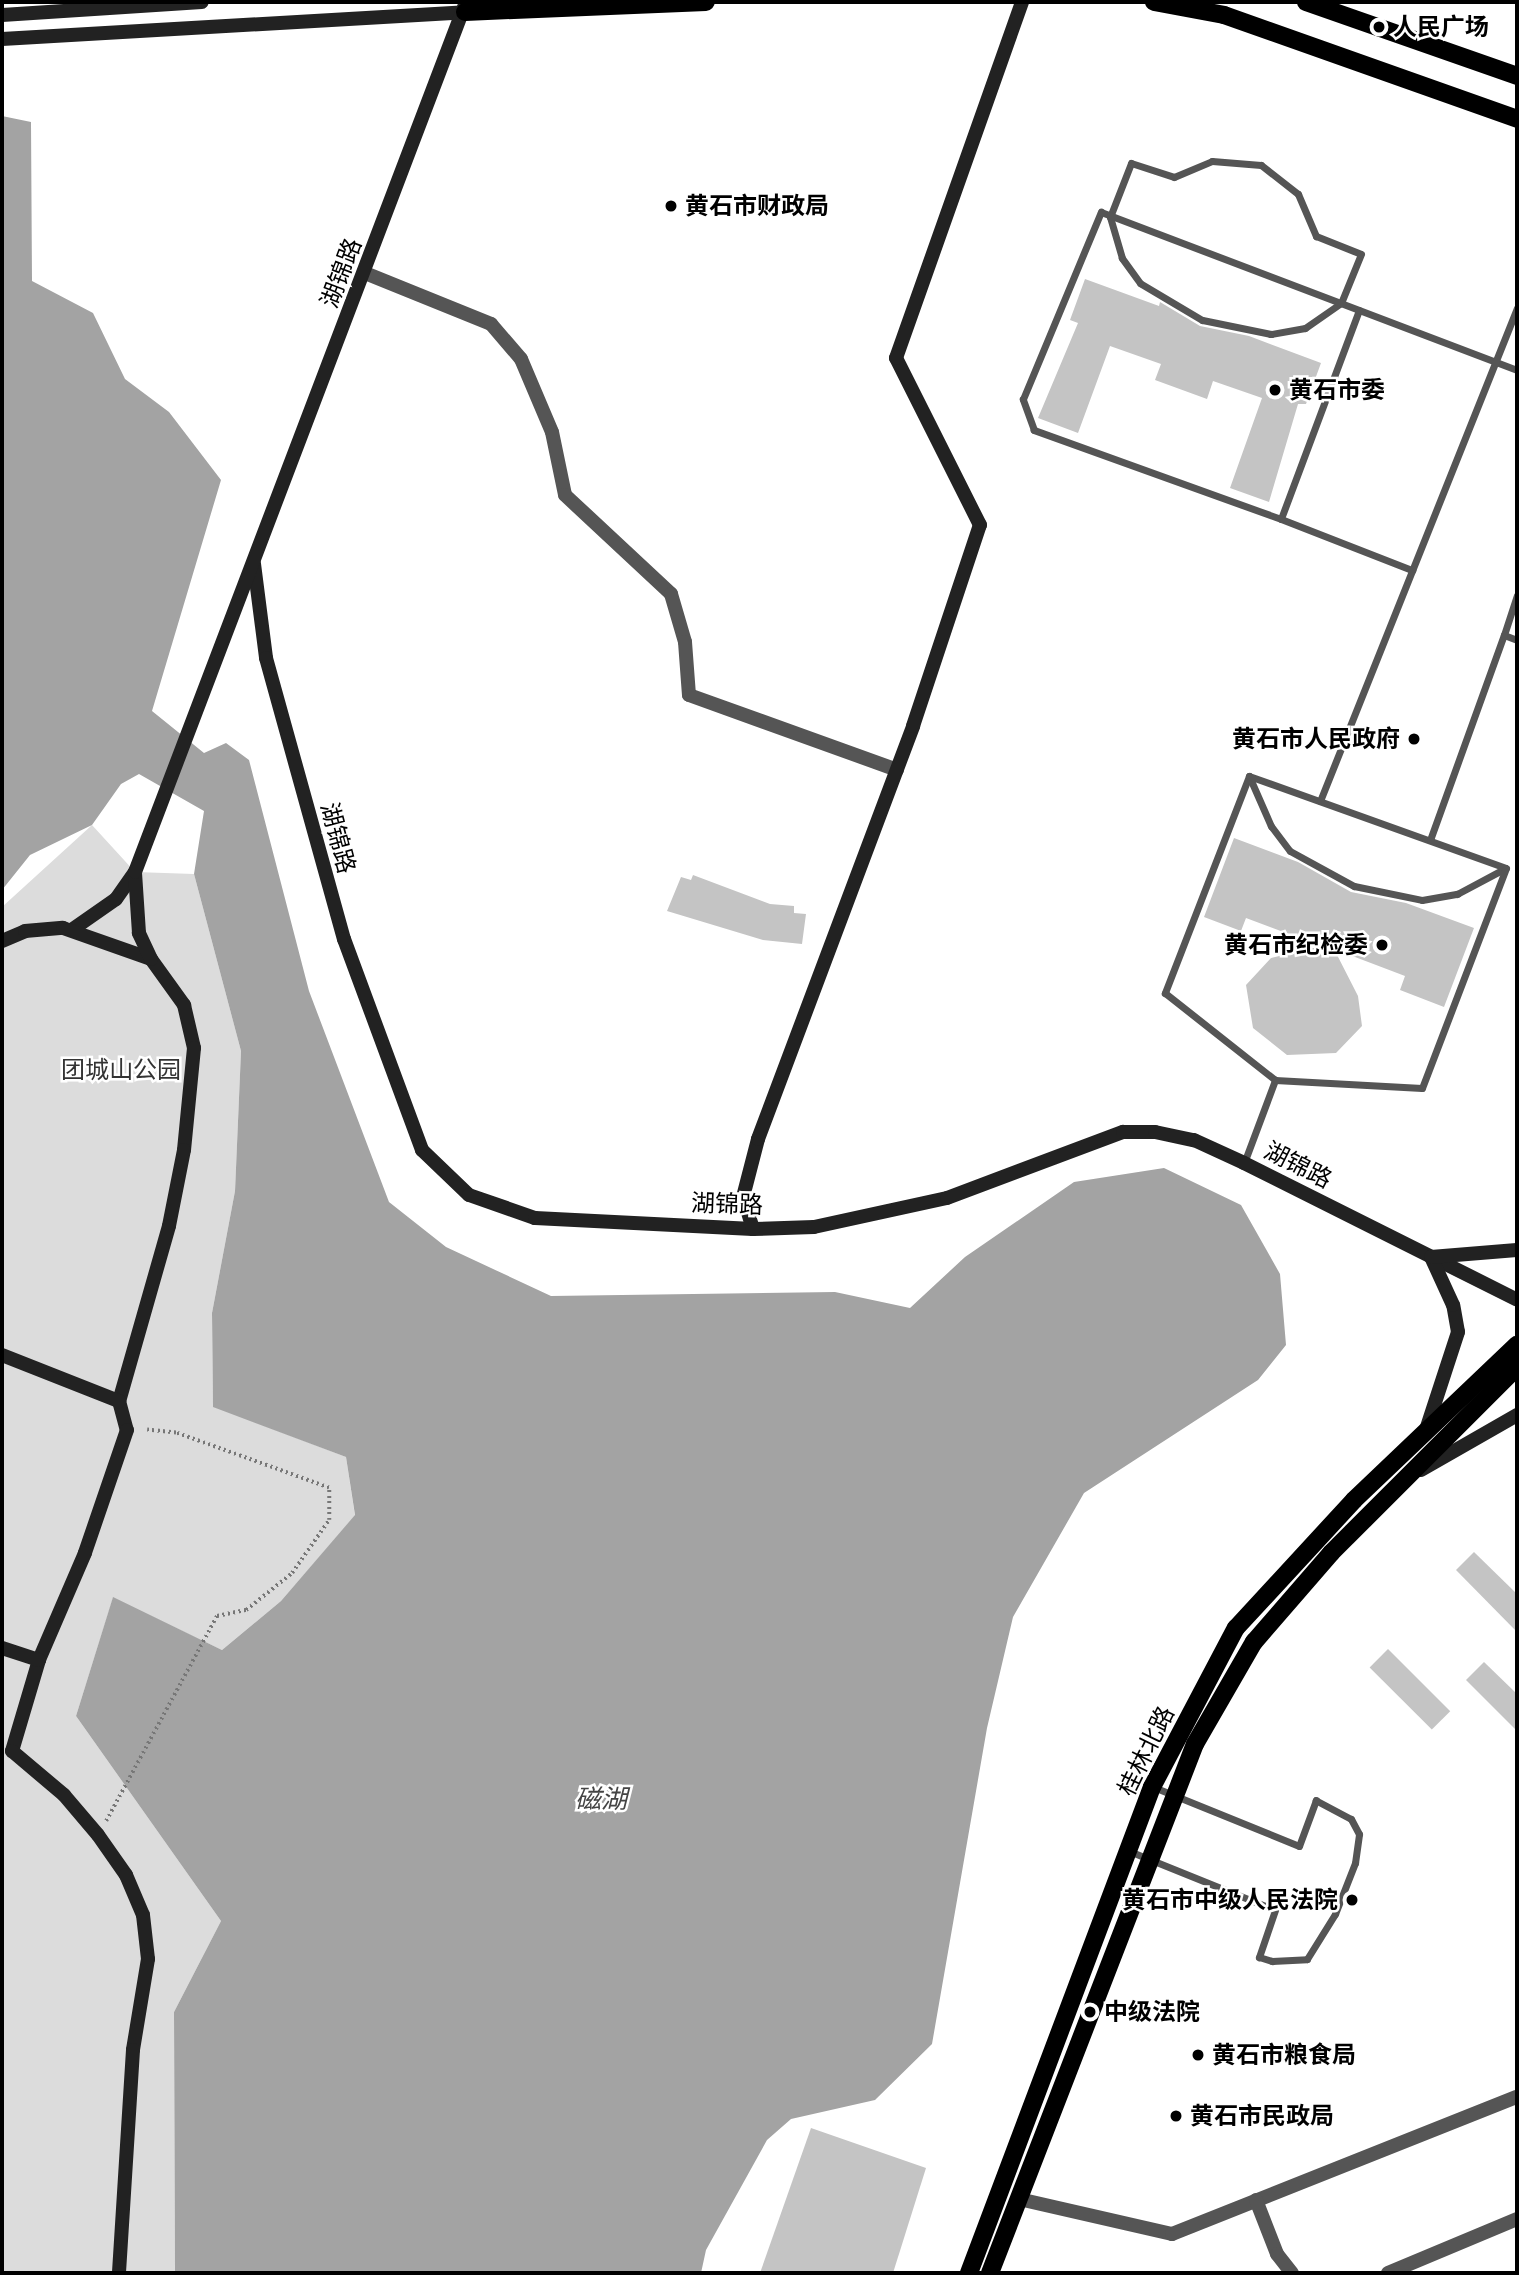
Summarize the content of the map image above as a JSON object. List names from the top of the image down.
{
  "streets": {
    "main road": ["桂林北路"],
    "street": ["湖锦路"]
  },
  "water": ["磁湖"],
  "parks": ["团城山公园"],
  "places": [
    "人民广场",
    "黄石市财政局",
    "黄石市委",
    "黄石市人民政府",
    "黄石市纪检委",
    "黄石市中级人民法院",
    "中级法院",
    "黄石市粮食局",
    "黄石市民政局"
  ]
}
